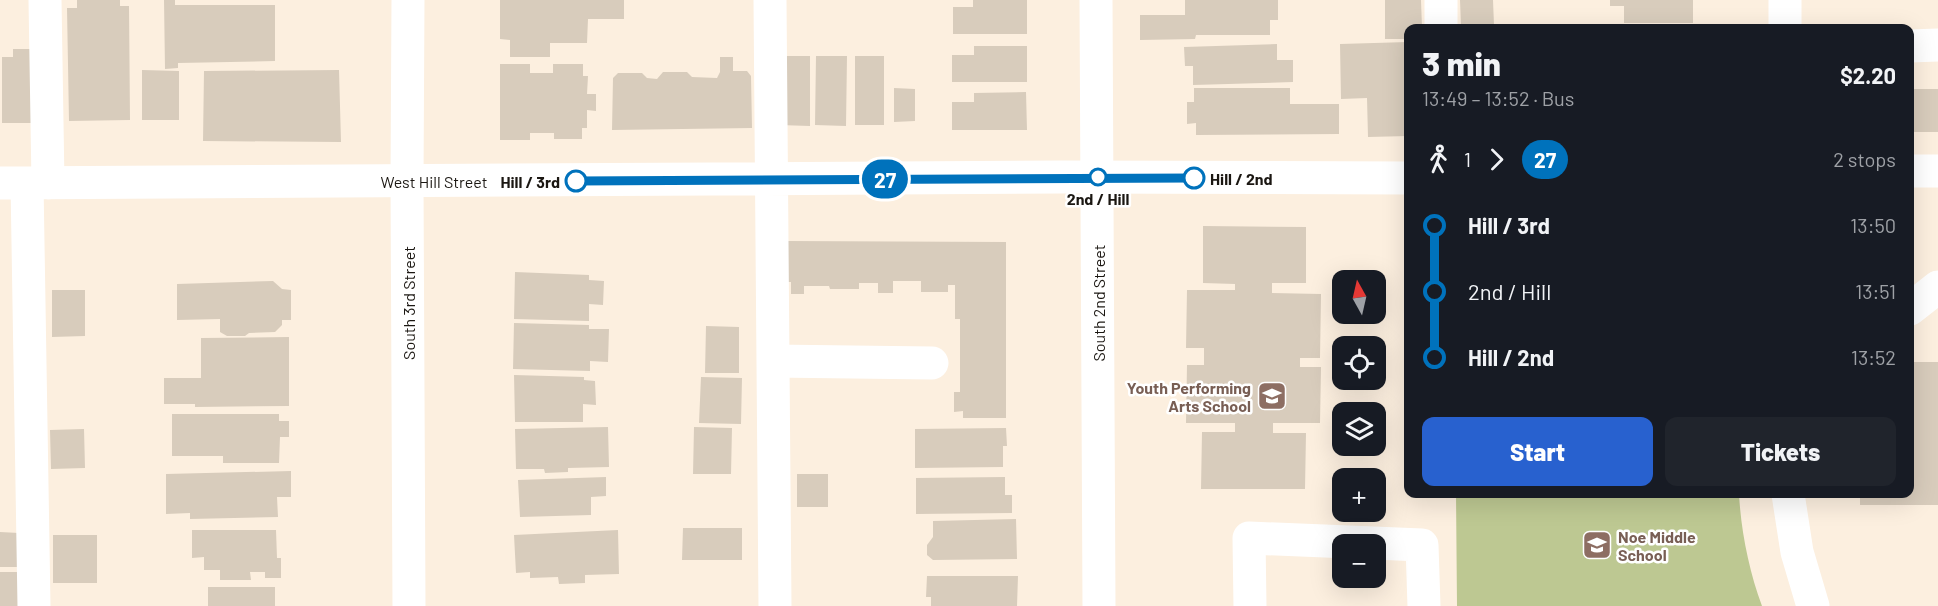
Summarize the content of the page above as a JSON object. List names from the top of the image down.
{
  "streets": {
    "street": ["West Hill Street", "South 3rd Street", "South 2nd Street"]
  },
  "crossings": [
    ["West Hill Street", "South 3rd Street"],
    ["West Hill Street", "South 2nd Street"]
  ],
  "places": {
    "other": ["2nd / Hill", "Hill / 2nd", "Hill / 3rd"],
    "school or university": ["Youth Performing Arts School", "Noe Middle School"]
  },
  "lines": ["bus line 27"],
  "north": "top",
  "page": {
    "on_map": "27",
    "heading": ["3 min", "13:49 – 13:52 · Bus", "$2.20"],
    "legs": ["1", "27", "2 stops"],
    "list": [
      {
        "name": "Hill / 3rd",
        "value": "13:50"
      },
      {
        "name": "2nd / Hill",
        "value": "13:51"
      },
      {
        "name": "Hill / 2nd",
        "value": "13:52"
      }
    ],
    "map_buttons": ["+", "−"],
    "buttons": ["Start", "Tickets"]
  }
}
